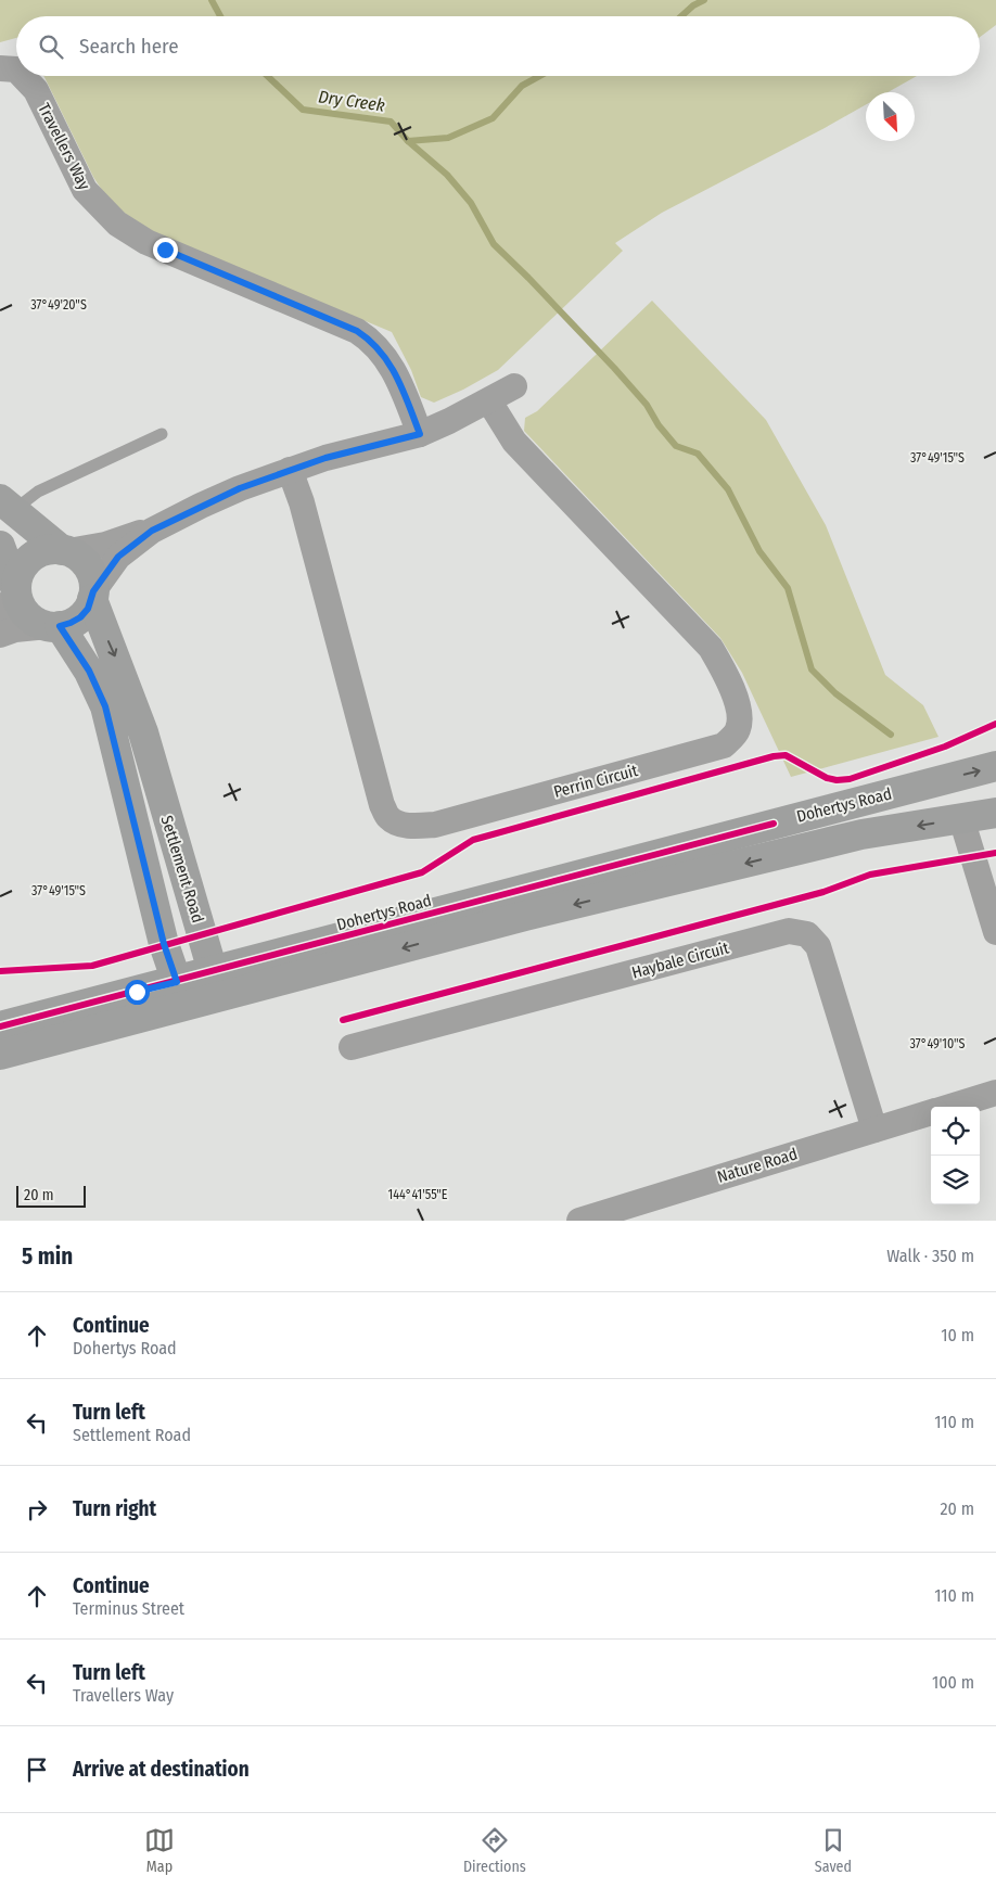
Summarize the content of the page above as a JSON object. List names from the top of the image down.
{
  "streets": {
    "main road": ["Dohertys Road", "Settlement Road"],
    "street": [
      "Travellers Way",
      "Perrin Circuit",
      "Haybale Circuit",
      "Nature Road"
    ]
  },
  "crossings": [
    ["Dohertys Road", "Settlement Road"],
    ["Haybale Circuit", "Nature Road"]
  ],
  "water": ["Dry Creek"],
  "scale_bar": "20 m",
  "north": "bottom right",
  "page": {
    "search": "Search here",
    "scale": "20 m",
    "heading": ["5 min", "Walk · 350 m"],
    "list": [
      ["Continue", "Dohertys Road", "10 m"],
      ["Turn left", "Settlement Road", "110 m"],
      ["Turn right", "20 m"],
      ["Continue", "Terminus Street", "110 m"],
      ["Turn left", "Travellers Way", "100 m"],
      "Arrive at destination"
    ],
    "nav": ["Map", "Directions", "Saved"]
  },
  "coordinates": [
    "37°49'20\"S",
    "37°49'15\"S",
    "37°49'10\"S",
    "144°41'55\"E"
  ]
}
